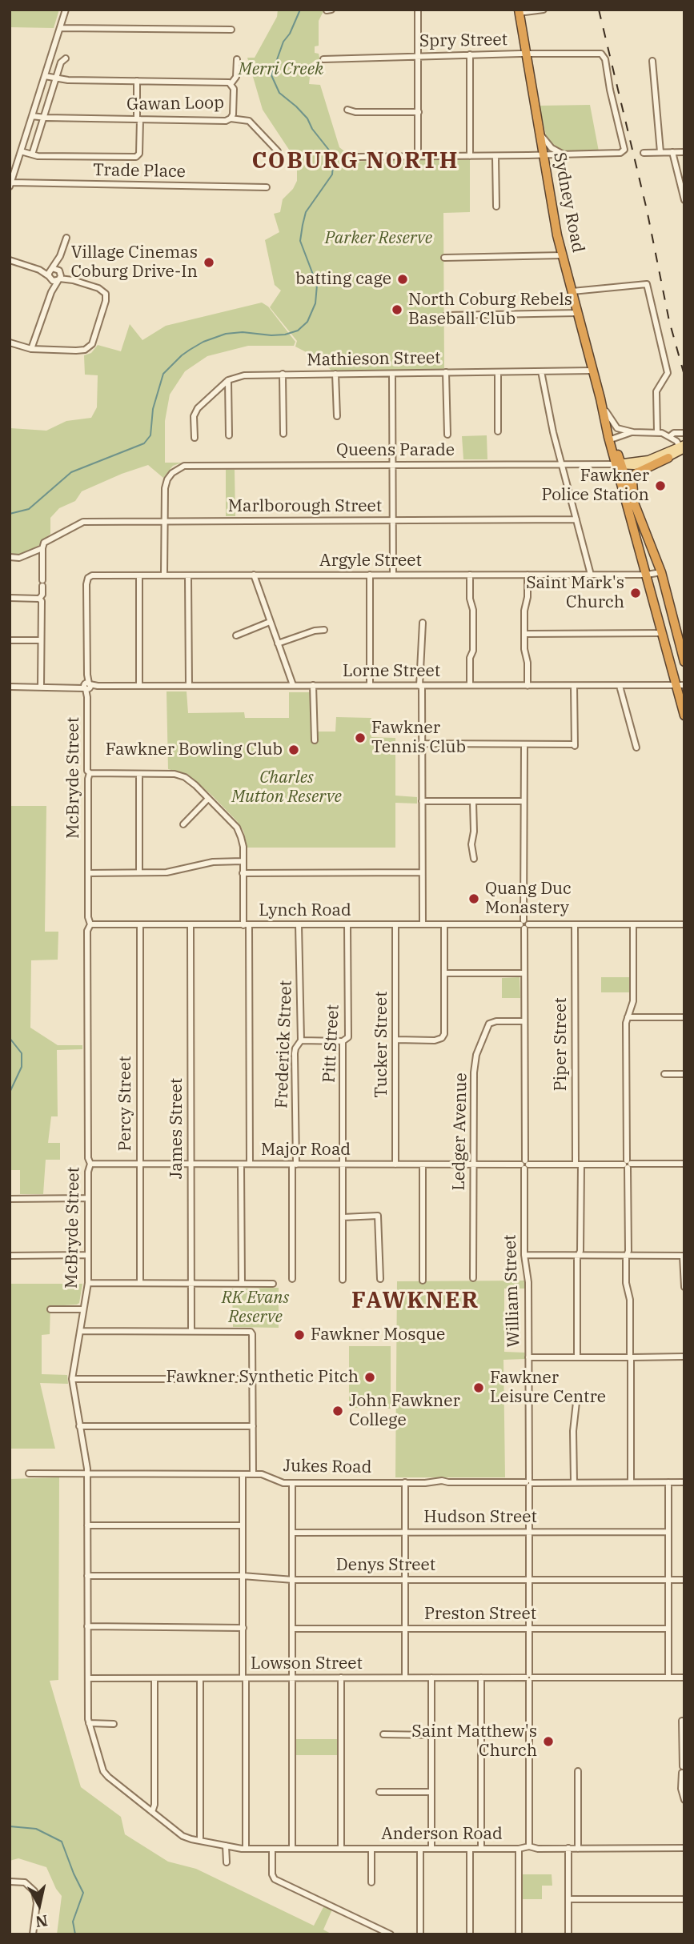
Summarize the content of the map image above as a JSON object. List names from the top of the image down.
{
  "streets": {
    "highway": ["Sydney Road"],
    "street": [
      "Spry Street",
      "Gawan Loop",
      "Trade Place",
      "Mathieson Street",
      "Queens Parade",
      "Marlborough Street",
      "Argyle Street",
      "Lorne Street",
      "McBryde Street",
      "Lynch Road",
      "Pitt Street",
      "Frederick Street",
      "Tucker Street",
      "Piper Street",
      "Percy Street",
      "James Street",
      "Ledger Avenue",
      "Major Road",
      "William Street",
      "Jukes Road",
      "Hudson Street",
      "Denys Street",
      "Preston Street",
      "Lowson Street",
      "Anderson Road"
    ]
  },
  "crossings": [
    ["Spry Street", "Sydney Road"],
    ["Sydney Road", "Mathieson Street"],
    ["Sydney Road", "Queens Parade"],
    ["Sydney Road", "Argyle Street"],
    ["Sydney Road", "Lorne Street"],
    ["Queens Parade", "Marlborough Street"],
    ["Argyle Street", "McBryde Street"],
    ["Lorne Street", "McBryde Street"],
    ["McBryde Street", "Lynch Road"],
    ["McBryde Street", "Major Road"],
    ["McBryde Street", "Jukes Road"],
    ["McBryde Street", "Denys Street"],
    ["McBryde Street", "Lowson Street"],
    ["McBryde Street", "Anderson Road"],
    ["Lynch Road", "Pitt Street"],
    ["Lynch Road", "Frederick Street"],
    ["Lynch Road", "Tucker Street"],
    ["Lynch Road", "Piper Street"],
    ["Lynch Road", "Percy Street"],
    ["Lynch Road", "James Street"],
    ["Lynch Road", "William Street"],
    ["Pitt Street", "Major Road"],
    ["Frederick Street", "Major Road"],
    ["Tucker Street", "Major Road"],
    ["Piper Street", "Major Road"],
    ["Percy Street", "Major Road"],
    ["James Street", "Major Road"],
    ["Ledger Avenue", "Major Road"],
    ["Ledger Avenue", "William Street"],
    ["Major Road", "William Street"],
    ["William Street", "Jukes Road"],
    ["William Street", "Hudson Street"],
    ["William Street", "Denys Street"],
    ["William Street", "Preston Street"],
    ["William Street", "Lowson Street"],
    ["William Street", "Anderson Road"]
  ],
  "districts": ["COBURG NORTH", "FAWKNER"],
  "parks": [
    "Merri Creek",
    "Parker Reserve",
    "Charles Mutton Reserve",
    "RK Evans Reserve"
  ],
  "places": [
    "Village Cinemas Coburg Drive-In",
    "batting cage",
    "North Coburg Rebels Baseball Club",
    "Fawkner Police Station",
    "Saint Mark's Church",
    "Fawkner Tennis Club",
    "Fawkner Bowling Club",
    "Quang Duc Monastery",
    "Fawkner Mosque",
    "Fawkner Synthetic Pitch",
    "Fawkner Leisure Centre",
    "John Fawkner College",
    "Saint Matthew's Church"
  ],
  "north": "bottom"
}
